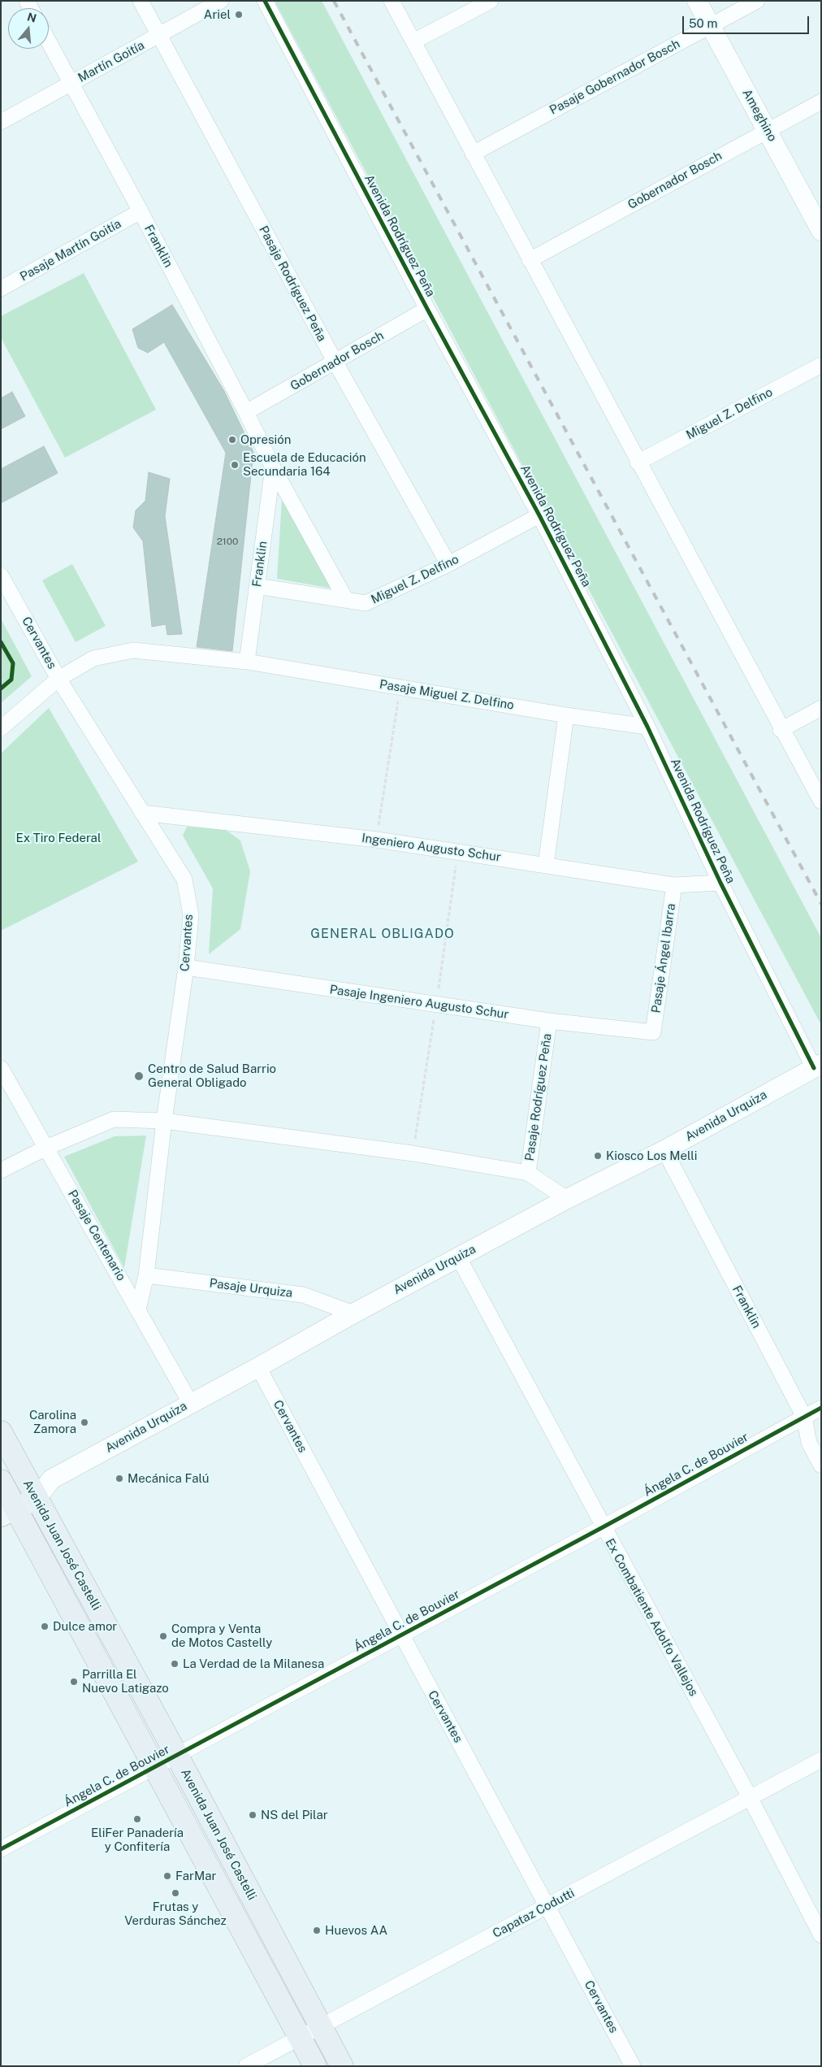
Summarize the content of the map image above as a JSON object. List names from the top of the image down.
{
  "streets": {
    "main road": ["Avenida Urquiza", "Avenida Juan José Castelli"],
    "street": [
      "Martín Goitía",
      "Pasaje Gobernador Bosch",
      "Ameghino",
      "Gobernador Bosch",
      "Avenida Rodríguez Peña",
      "Franklin",
      "Pasaje Martín Goitía",
      "Pasaje Rodríguez Peña",
      "Miguel Z. Delfino",
      "Cervantes",
      "Pasaje Miguel Z. Delfino",
      "Ingeniero Augusto Schur",
      "Pasaje Ángel Ibarra",
      "Pasaje Ingeniero Augusto Schur",
      "Pasaje Centenario",
      "Pasaje Urquiza",
      "Ángela C. de Bouvier",
      "Ex Combatiente Adolfo Vallejos",
      "Capataz Codutti"
    ]
  },
  "crossings": [
    ["Martín Goitía", "Franklin"],
    ["Martín Goitía", "Pasaje Rodríguez Peña"],
    ["Pasaje Gobernador Bosch", "Ameghino"],
    ["Ameghino", "Gobernador Bosch"],
    ["Gobernador Bosch", "Avenida Rodríguez Peña"],
    ["Gobernador Bosch", "Franklin"],
    ["Gobernador Bosch", "Pasaje Rodríguez Peña"],
    ["Avenida Rodríguez Peña", "Miguel Z. Delfino"],
    ["Avenida Rodríguez Peña", "Pasaje Miguel Z. Delfino"],
    ["Avenida Rodríguez Peña", "Ingeniero Augusto Schur"],
    ["Avenida Rodríguez Peña", "Avenida Urquiza"],
    ["Franklin", "Pasaje Martín Goitía"],
    ["Franklin", "Miguel Z. Delfino"],
    ["Franklin", "Pasaje Miguel Z. Delfino"],
    ["Franklin", "Avenida Urquiza"],
    ["Franklin", "Ángela C. de Bouvier"],
    ["Pasaje Rodríguez Peña", "Miguel Z. Delfino"],
    ["Pasaje Rodríguez Peña", "Pasaje Ingeniero Augusto Schur"],
    ["Cervantes", "Ingeniero Augusto Schur"],
    ["Cervantes", "Pasaje Ingeniero Augusto Schur"],
    ["Cervantes", "Avenida Urquiza"],
    ["Cervantes", "Pasaje Centenario"],
    ["Cervantes", "Pasaje Urquiza"],
    ["Cervantes", "Ángela C. de Bouvier"],
    ["Cervantes", "Capataz Codutti"],
    ["Ingeniero Augusto Schur", "Pasaje Ángel Ibarra"],
    ["Pasaje Ángel Ibarra", "Pasaje Ingeniero Augusto Schur"],
    ["Avenida Urquiza", "Pasaje Centenario"],
    ["Avenida Urquiza", "Pasaje Urquiza"],
    ["Avenida Urquiza", "Avenida Juan José Castelli"],
    ["Avenida Urquiza", "Ex Combatiente Adolfo Vallejos"],
    ["Ángela C. de Bouvier", "Avenida Juan José Castelli"],
    ["Ángela C. de Bouvier", "Ex Combatiente Adolfo Vallejos"],
    ["Avenida Juan José Castelli", "Capataz Codutti"],
    ["Ex Combatiente Adolfo Vallejos", "Capataz Codutti"]
  ],
  "districts": ["GENERAL OBLIGADO"],
  "parks": ["Ex Tiro Federal"],
  "places": [
    "Ariel",
    "Opresión",
    "Escuela de Educación Secundaria 164",
    "Centro de Salud Barrio General Obligado",
    "Kiosco Los Melli",
    "Carolina Zamora",
    "Mecánica Falú",
    "Dulce amor",
    "Compra y Venta de Motos Castelly",
    "La Verdad de la Milanesa",
    "Parrilla El Nuevo Latigazo",
    "NS del Pilar",
    "EliFer Panadería y Confitería",
    "FarMar",
    "Frutas y Verduras Sánchez",
    "Huevos AA"
  ],
  "house_numbers": ["2100"],
  "scale_bar": "50 m",
  "north": "top"
}
